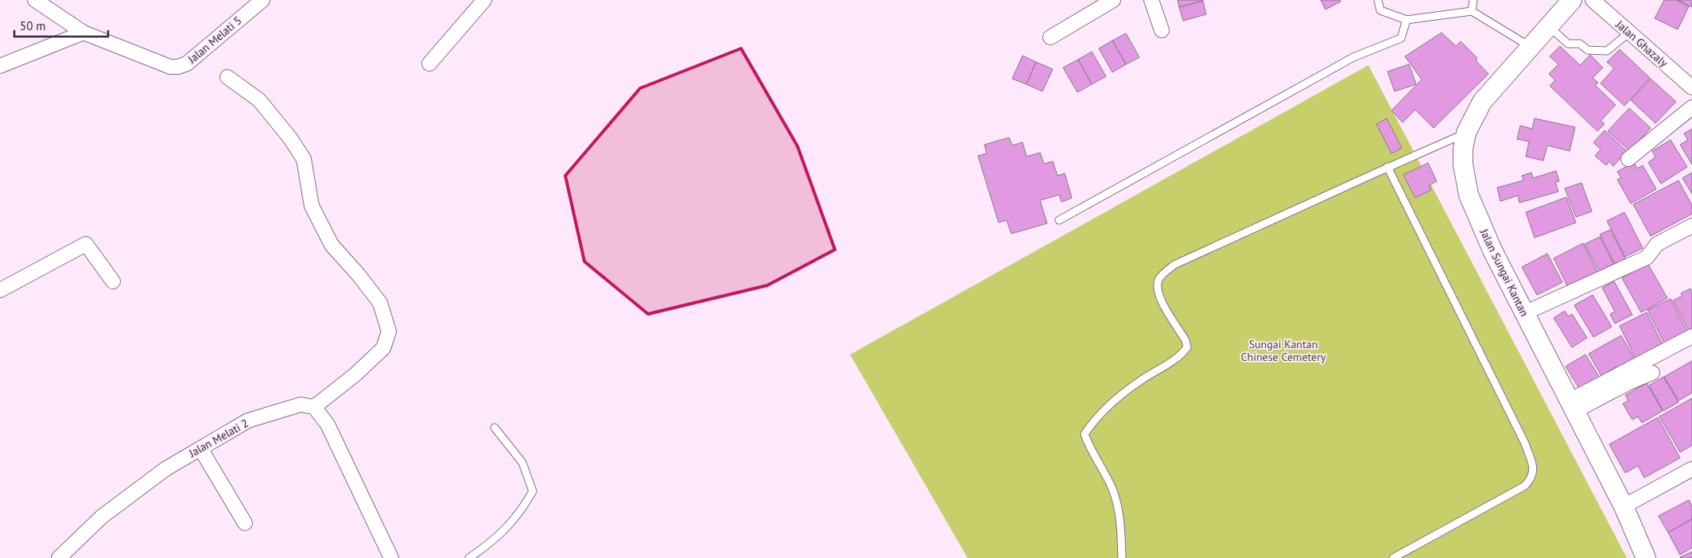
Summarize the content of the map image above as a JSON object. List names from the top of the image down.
{
  "streets": {
    "main road": ["Jalan Sungai Kantan"],
    "street": ["Jalan Melati 5", "Jalan Ghazaly", "Jalan Melati 2"]
  },
  "parks": ["Sungai Kantan Chinese Cemetery"],
  "scale_bar": "50 m"
}
